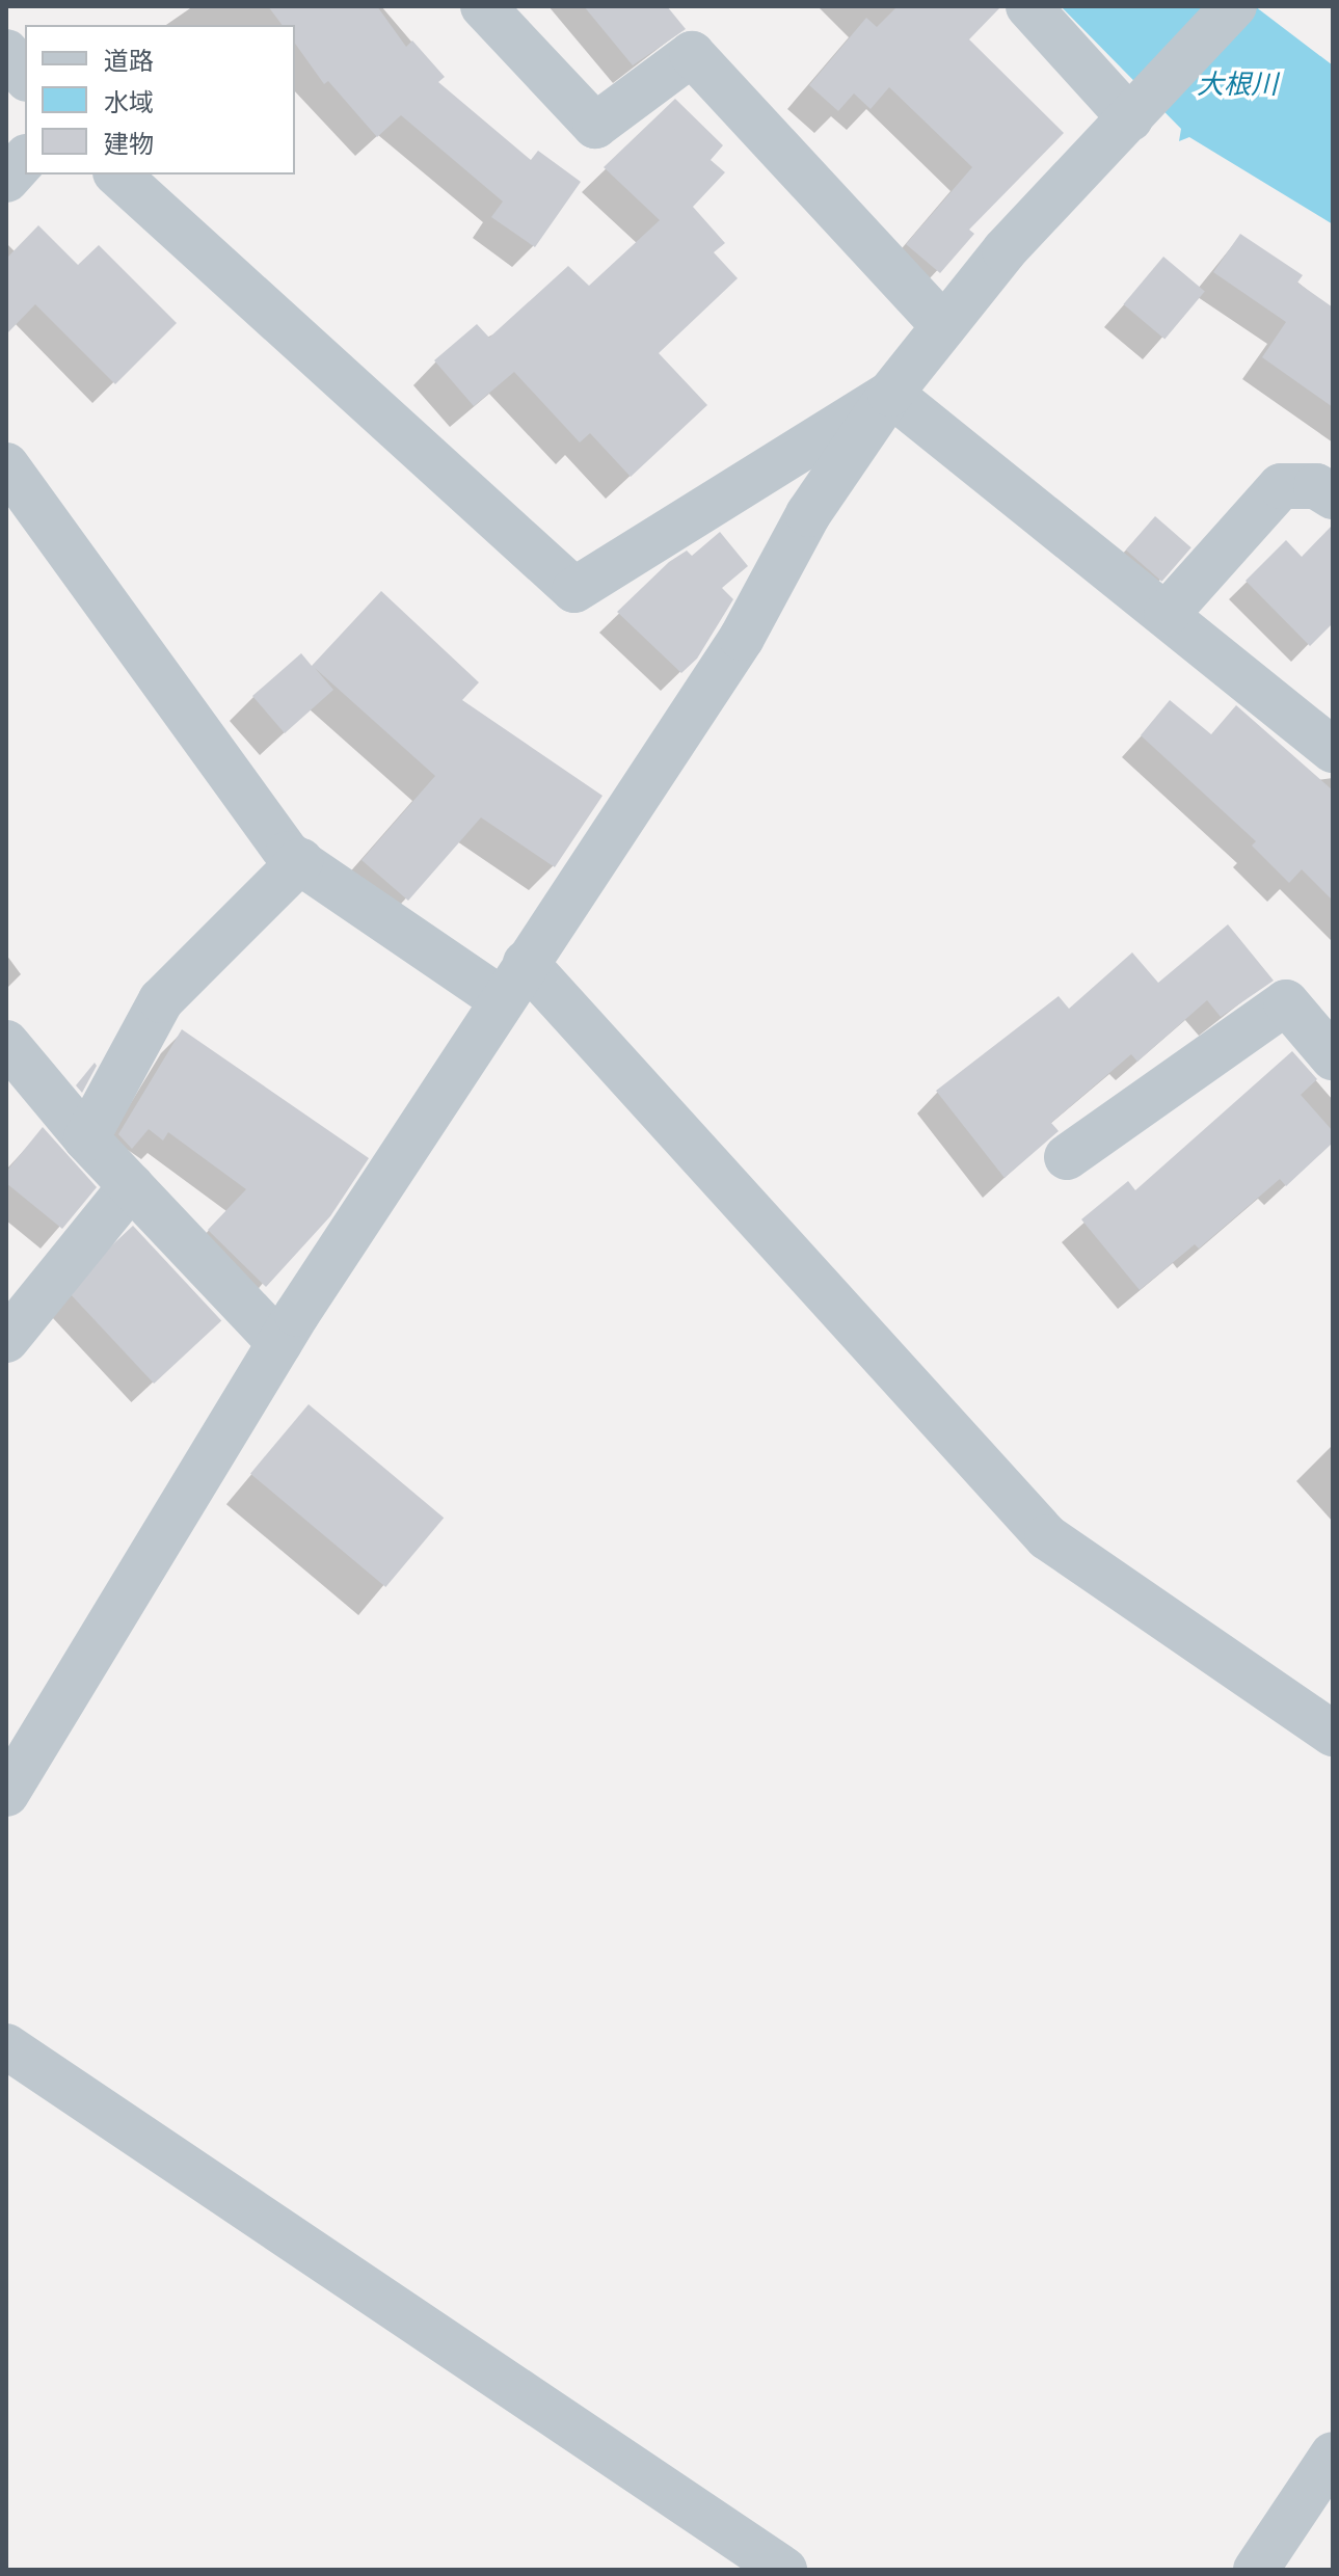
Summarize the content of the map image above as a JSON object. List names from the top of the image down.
{
  "water": ["大根川"],
  "legend": ["道路", "水域", "建物"]
}
